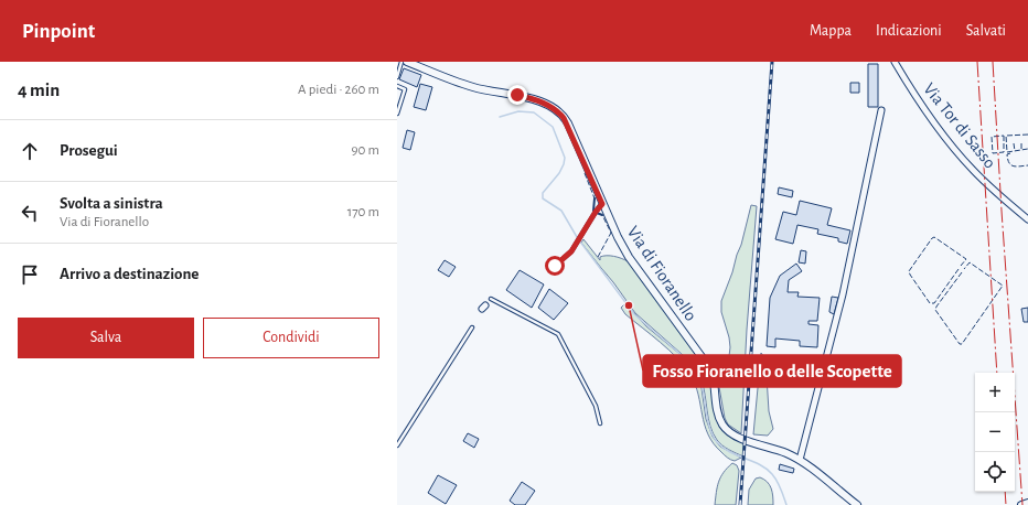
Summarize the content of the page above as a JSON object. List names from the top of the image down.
{
  "streets": {
    "street": ["Via Tor di Sasso", "Via di Fioranello"]
  },
  "places": ["Fosso Fioranello o delle Scopette"],
  "page": {
    "header": "Pinpoint",
    "nav": ["Mappa", "Indicazioni", "Salvati"],
    "heading": ["4 min", "A piedi · 260 m"],
    "list": [
      ["Prosegui", "90 m"],
      ["Svolta a sinistra", "Via di Fioranello", "170 m"],
      "Arrivo a destinazione"
    ],
    "buttons": ["Salva", "Condividi"],
    "map_buttons": ["+", "−"]
  }
}
